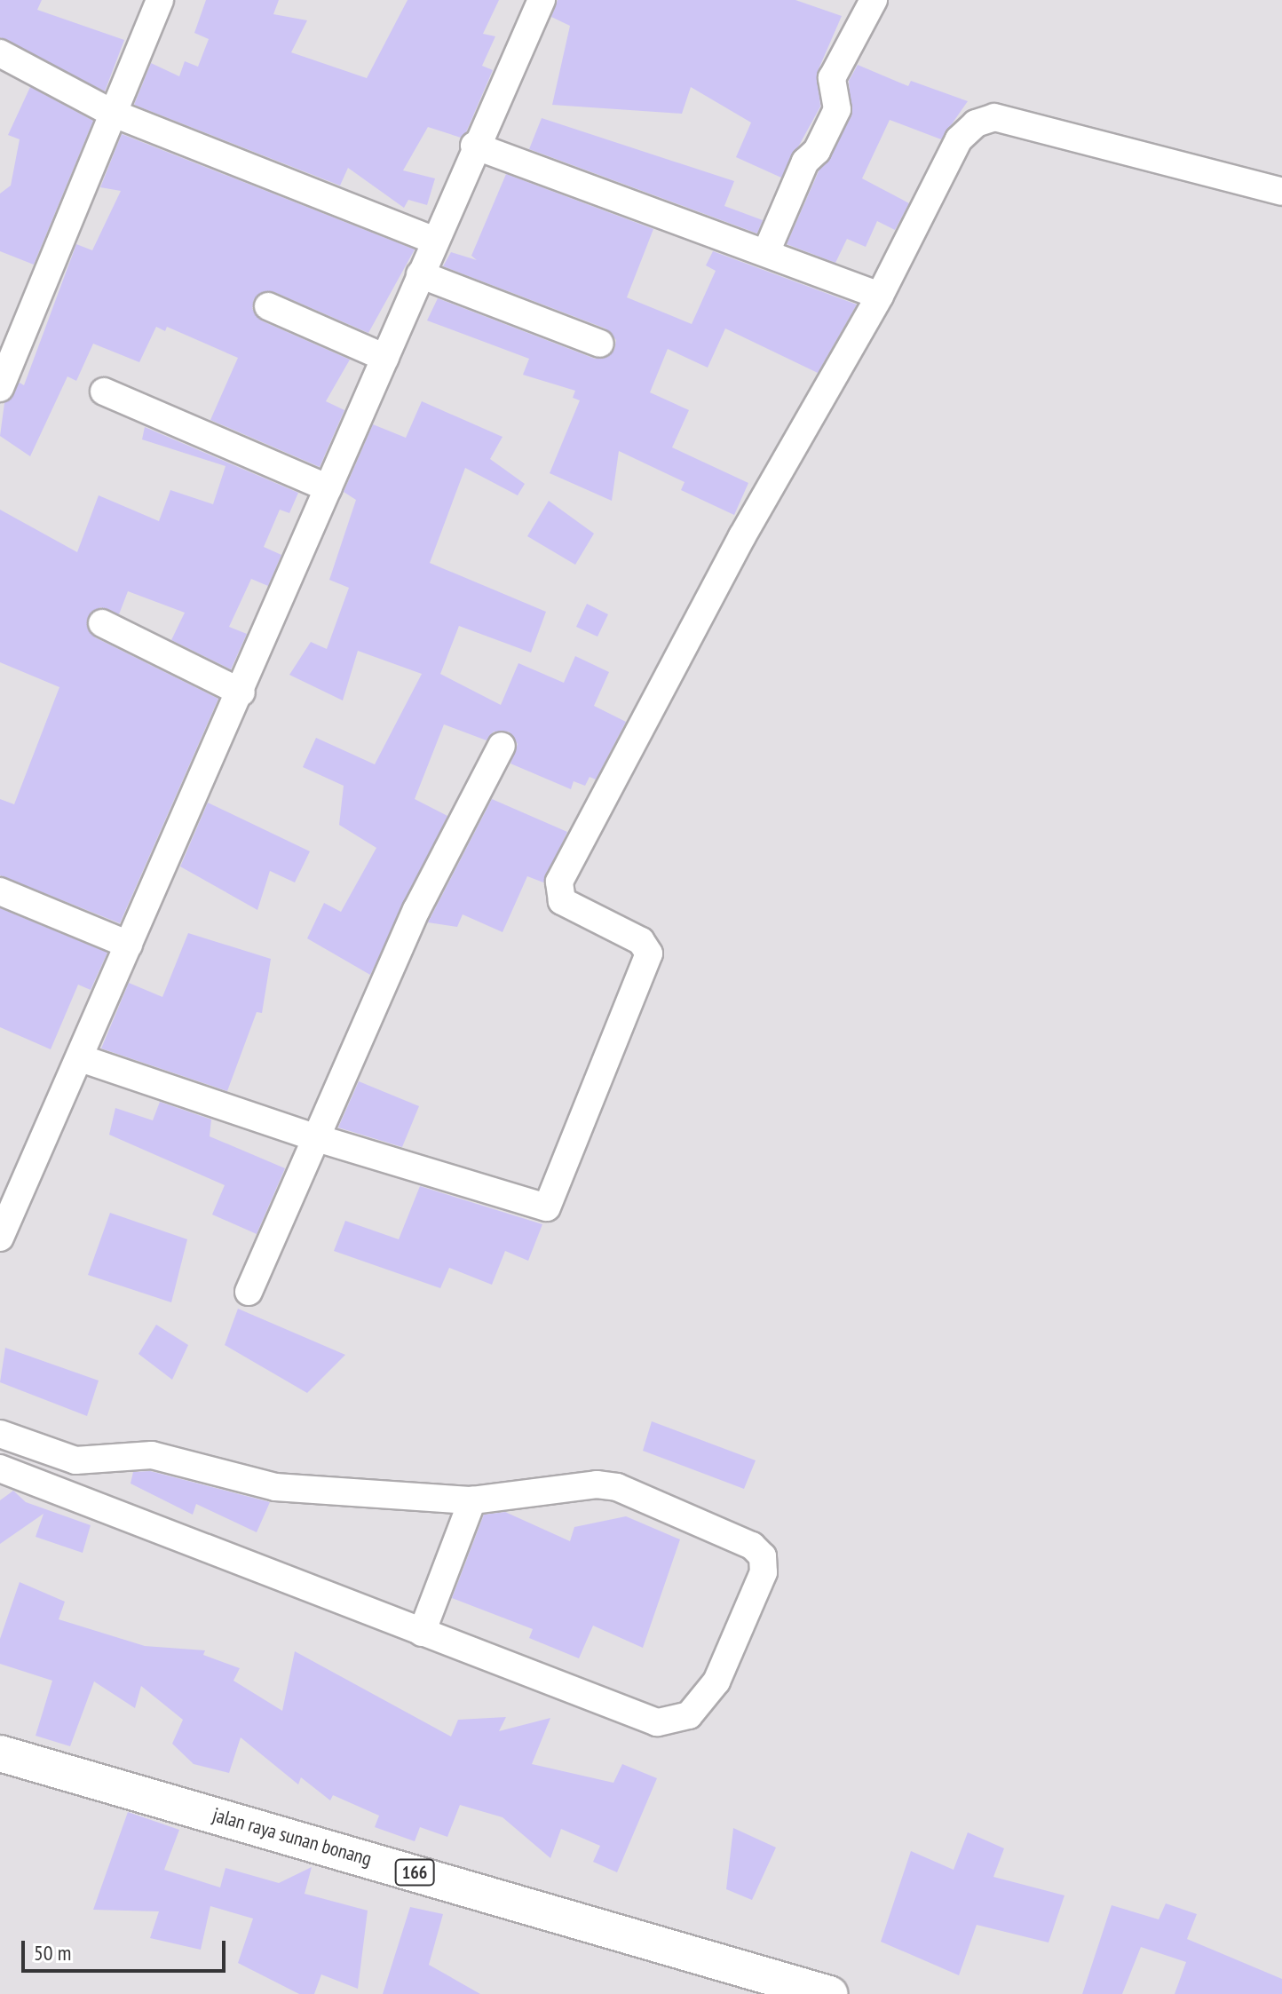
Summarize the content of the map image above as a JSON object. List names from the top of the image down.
{
  "streets": {
    "main road": ["jalan raya sunan bonang", "166"]
  },
  "scale_bar": "50 m"
}
